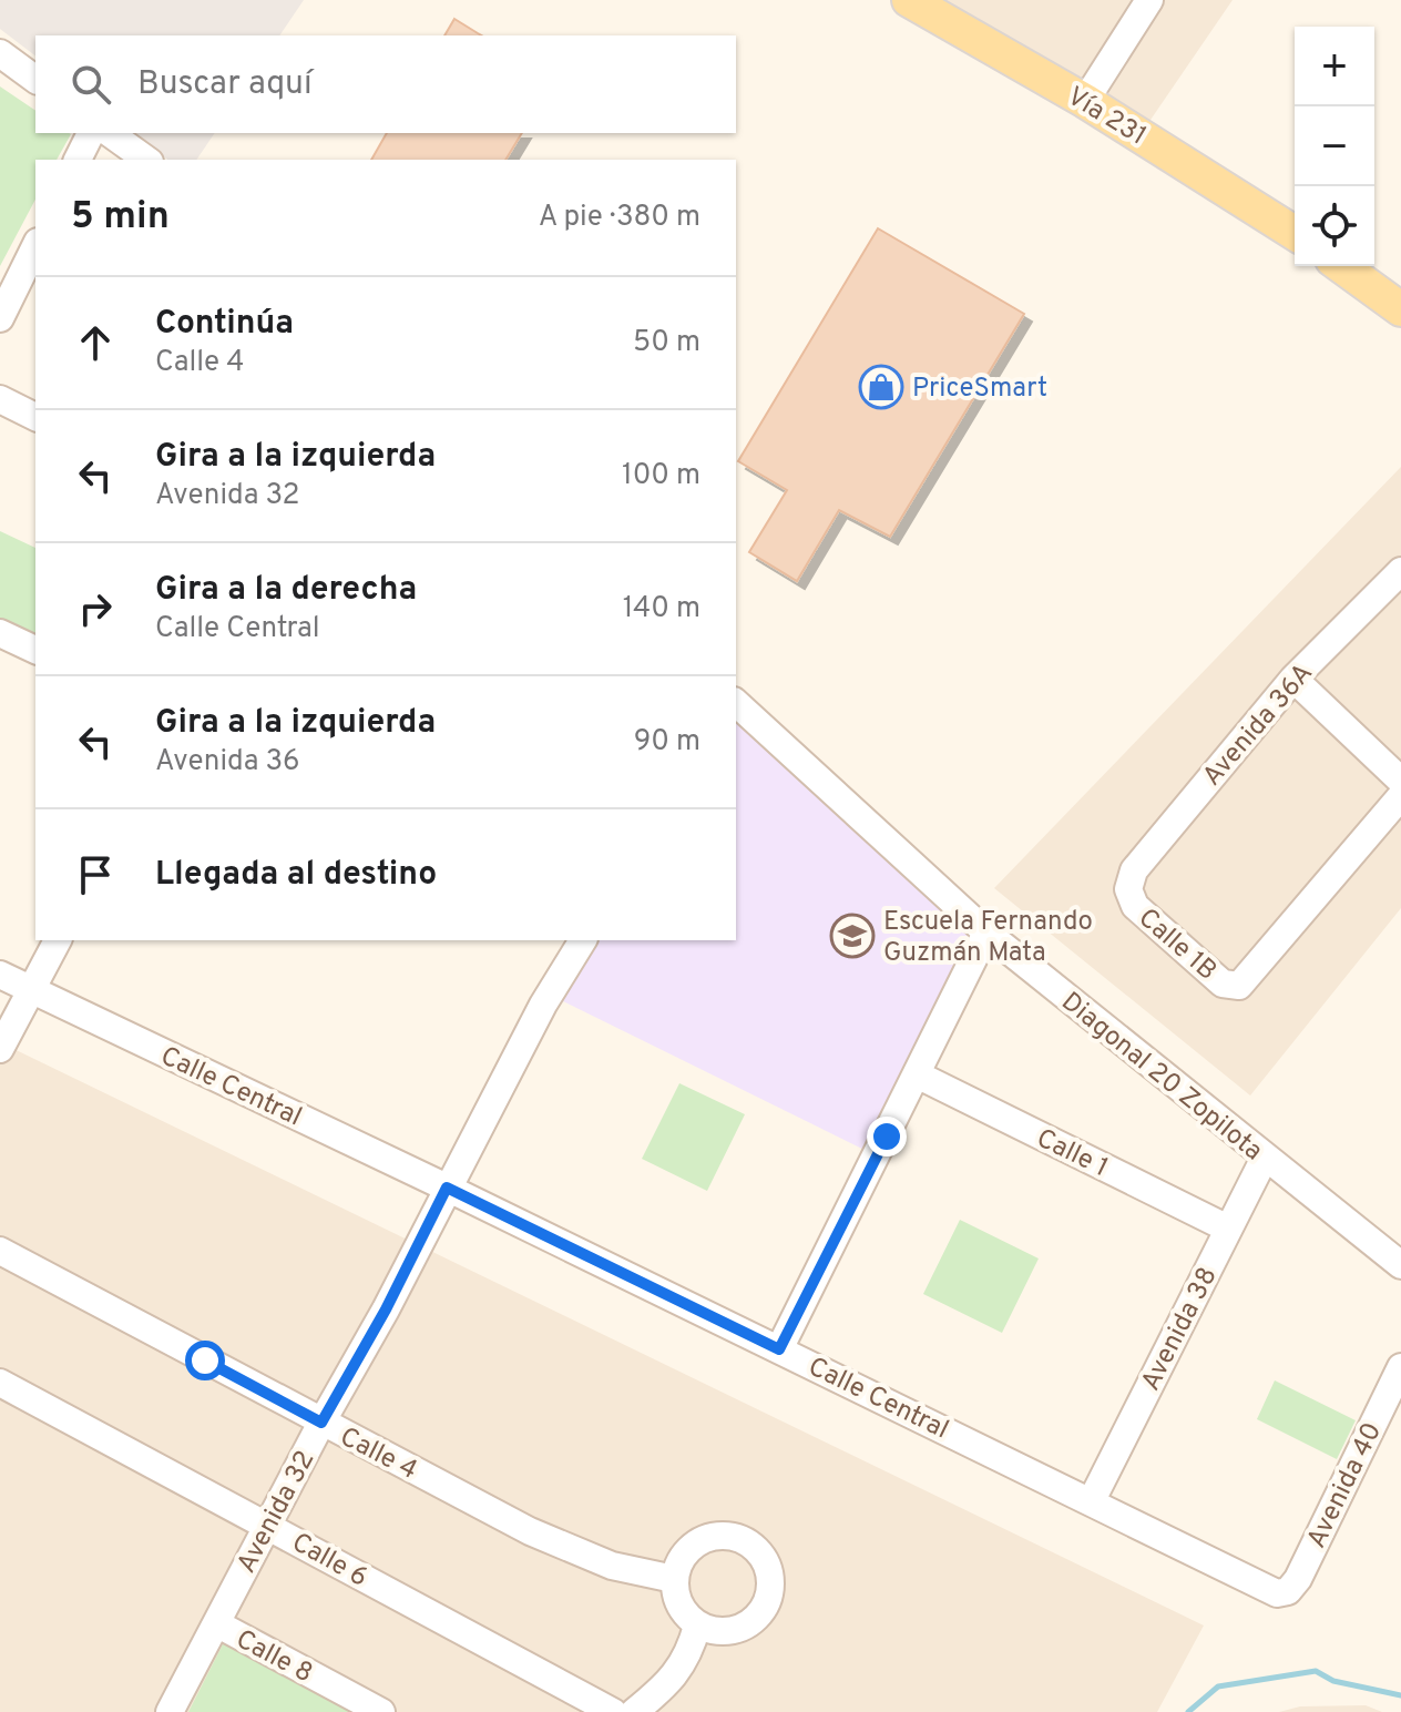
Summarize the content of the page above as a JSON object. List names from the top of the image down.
{
  "streets": {
    "main road": ["Vía 231"],
    "street": [
      "Avenida 36A",
      "Calle 1B",
      "Diagonal 20 Zopilota",
      "Calle Central",
      "Calle 1",
      "Avenida 38",
      "Calle 4",
      "Avenida 40",
      "Avenida 32",
      "Calle 6",
      "Calle 8"
    ]
  },
  "crossings": [
    ["Avenida 36A", "Calle 1B"],
    ["Diagonal 20 Zopilota", "Avenida 38"],
    ["Calle Central", "Avenida 38"],
    ["Calle Central", "Avenida 40"],
    ["Calle Central", "Avenida 32"],
    ["Calle 1", "Avenida 38"],
    ["Calle 4", "Avenida 32"],
    ["Avenida 32", "Calle 6"],
    ["Avenida 32", "Calle 8"]
  ],
  "places": {
    "shop": ["PriceSmart"],
    "school or university": ["Escuela Fernando Guzmán Mata"]
  },
  "page": {
    "map_buttons": ["+", "−"],
    "search": "Buscar aquí",
    "heading": ["5 min", "A pie · 380 m"],
    "list": [
      ["Continúa", "Calle 4", "50 m"],
      ["Gira a la izquierda", "Avenida 32", "100 m"],
      ["Gira a la derecha", "Calle Central", "140 m"],
      ["Gira a la izquierda", "Avenida 36", "90 m"],
      "Llegada al destino"
    ]
  }
}
